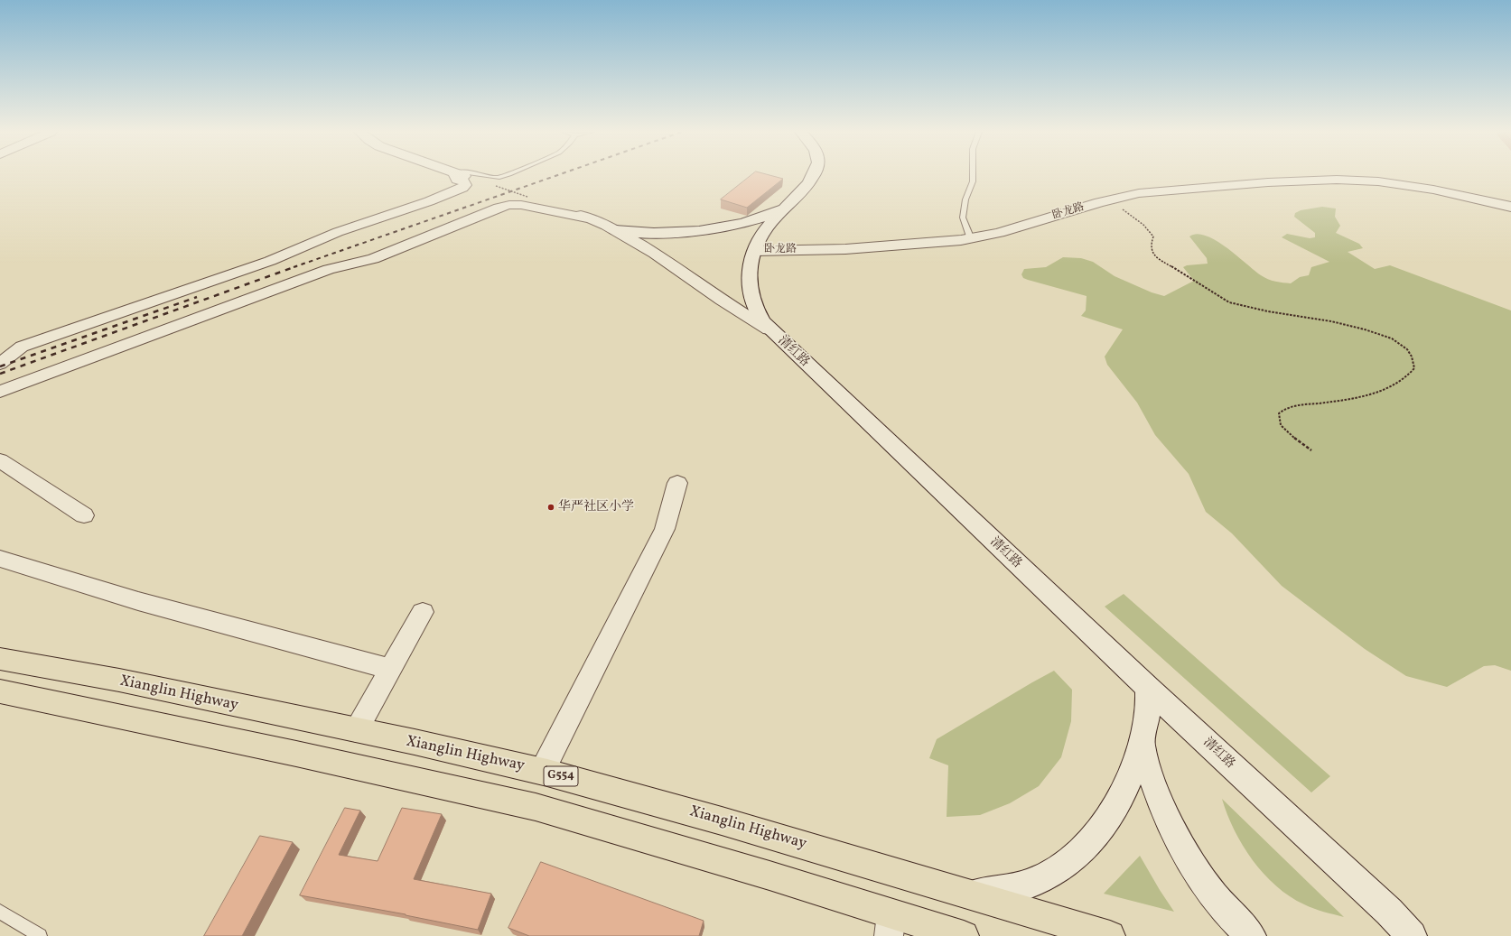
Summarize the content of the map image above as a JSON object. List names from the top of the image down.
{
  "streets": {
    "highway": ["Xianglin Highway", "G554"],
    "main road": ["卧龙路", "清红路"]
  },
  "crossings": [
    ["卧龙路", "清红路"]
  ],
  "places": ["华严社区小学"]
}
